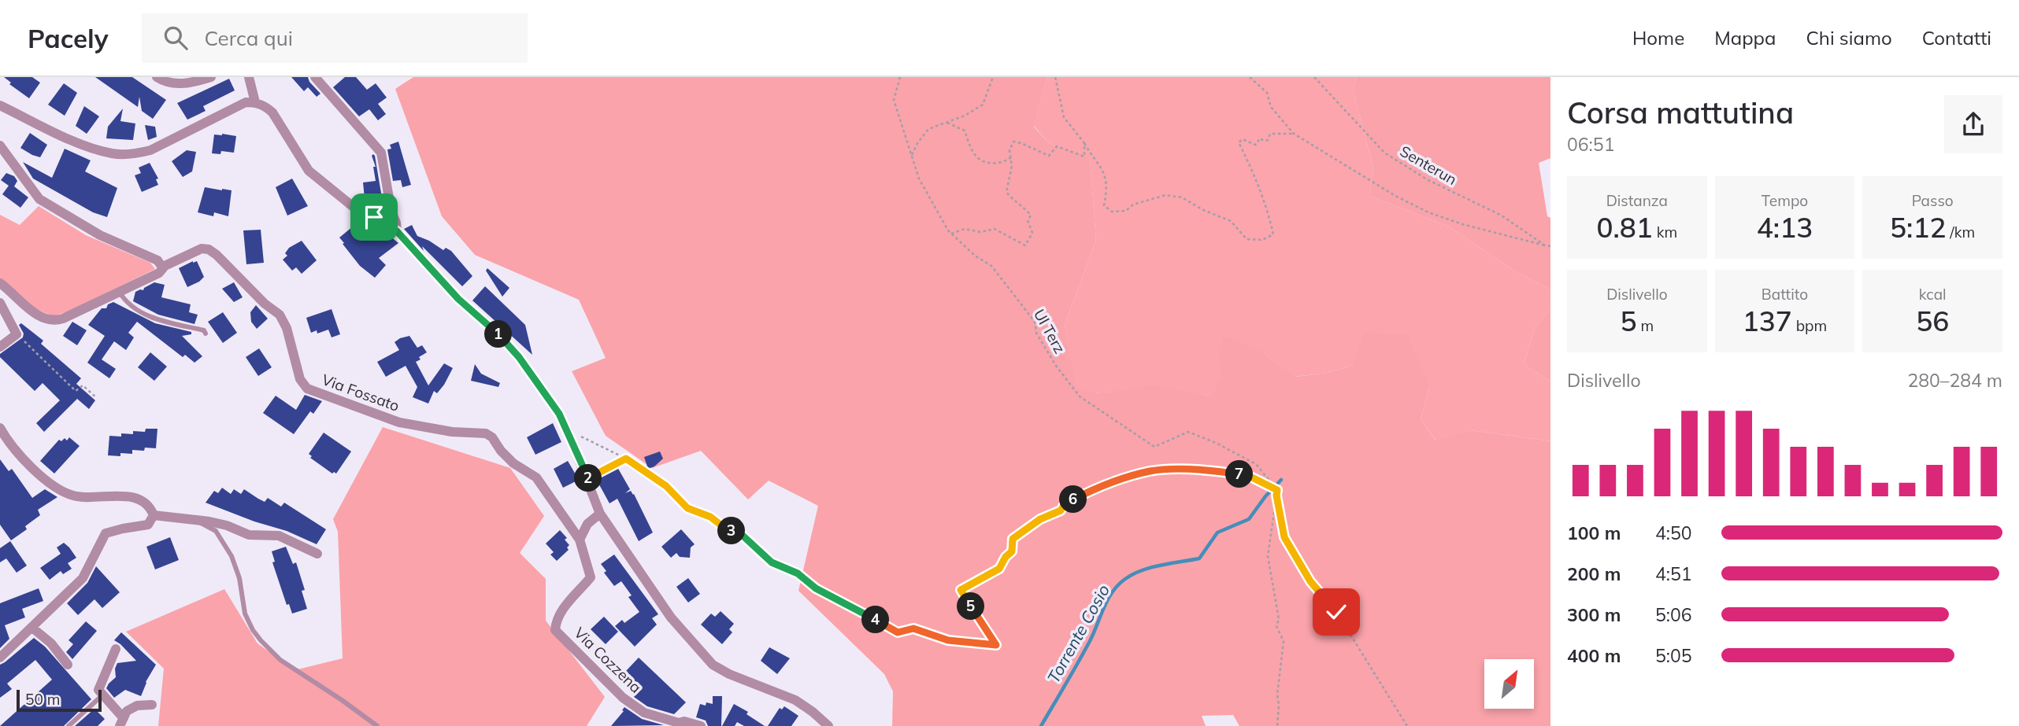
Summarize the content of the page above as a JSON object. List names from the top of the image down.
{
  "streets": {
    "street": ["Via Fossato", "Via Cozzena"],
    "path": ["Senterun", "Ul Terz"]
  },
  "crossings": [
    ["Via Fossato", "Via Cozzena"]
  ],
  "water": ["Torrente Cosio"],
  "scale_bar": "50 m",
  "north": "top right",
  "page": {
    "header": "Pacely",
    "search": "Cerca qui",
    "nav": [
      "Home",
      "Mappa",
      "Chi siamo",
      "Contatti"
    ],
    "heading": ["Corsa mattutina", "06:51"],
    "stats": [
      ["Distanza", "0.81 km"],
      ["Tempo", "4:13"],
      ["Passo", "5:12 /km"],
      ["Dislivello", "5 m"],
      ["Battito", "137 bpm"],
      ["kcal", "56"]
    ],
    "pins": [
      "1",
      "7",
      "2",
      "6",
      "3",
      "5",
      "4"
    ],
    "chart": ["Dislivello", "280–284 m"],
    "list": [
      {
        "name": "100 m",
        "note": "4:50"
      },
      {
        "name": "200 m",
        "note": "4:51"
      },
      {
        "name": "300 m",
        "note": "5:06"
      },
      {
        "name": "400 m",
        "note": "5:05"
      }
    ],
    "scale": "50 m"
  }
}
